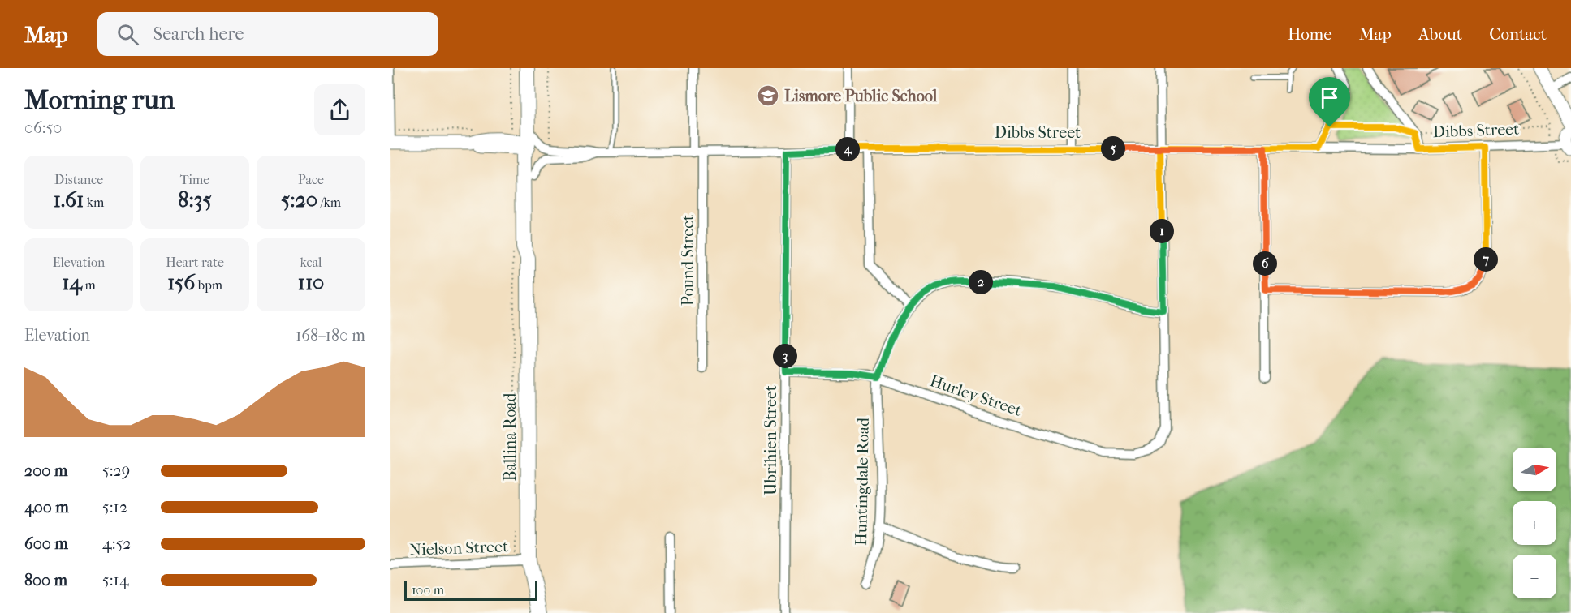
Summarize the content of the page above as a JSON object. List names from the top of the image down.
{
  "streets": {
    "main road": ["Ballina Road"],
    "street": [
      "Dibbs Street",
      "Pound Street",
      "Hurley Street",
      "Ubrihien Street",
      "Huntingdale Road",
      "Nielson Street"
    ]
  },
  "crossings": [
    ["Dibbs Street", "Pound Street"],
    ["Dibbs Street", "Ballina Road"],
    ["Dibbs Street", "Ubrihien Street"],
    ["Hurley Street", "Ubrihien Street"],
    ["Hurley Street", "Huntingdale Road"],
    ["Ballina Road", "Nielson Street"]
  ],
  "places": {
    "school or university": ["Lismore Public School"]
  },
  "scale_bar": "100 m",
  "north": "right",
  "page": {
    "header": "Map",
    "search": "Search here",
    "nav": [
      "Home",
      "Map",
      "About",
      "Contact"
    ],
    "heading": ["Morning run", "06:50"],
    "pins": [
      "5",
      "4",
      "1",
      "7",
      "6",
      "2",
      "3"
    ],
    "stats": [
      ["Distance", "1.61 km"],
      ["Time", "8:35"],
      ["Pace", "5:20 /km"],
      ["Elevation", "14 m"],
      ["Heart rate", "156 bpm"],
      ["kcal", "110"]
    ],
    "chart": ["Elevation", "168–180 m"],
    "map_buttons": ["+", "−"],
    "list": [
      {
        "name": "200 m",
        "note": "5:29"
      },
      {
        "name": "400 m",
        "note": "5:12"
      },
      {
        "name": "600 m",
        "note": "4:52"
      },
      {
        "name": "800 m",
        "note": "5:14"
      }
    ],
    "scale": "100 m"
  }
}
